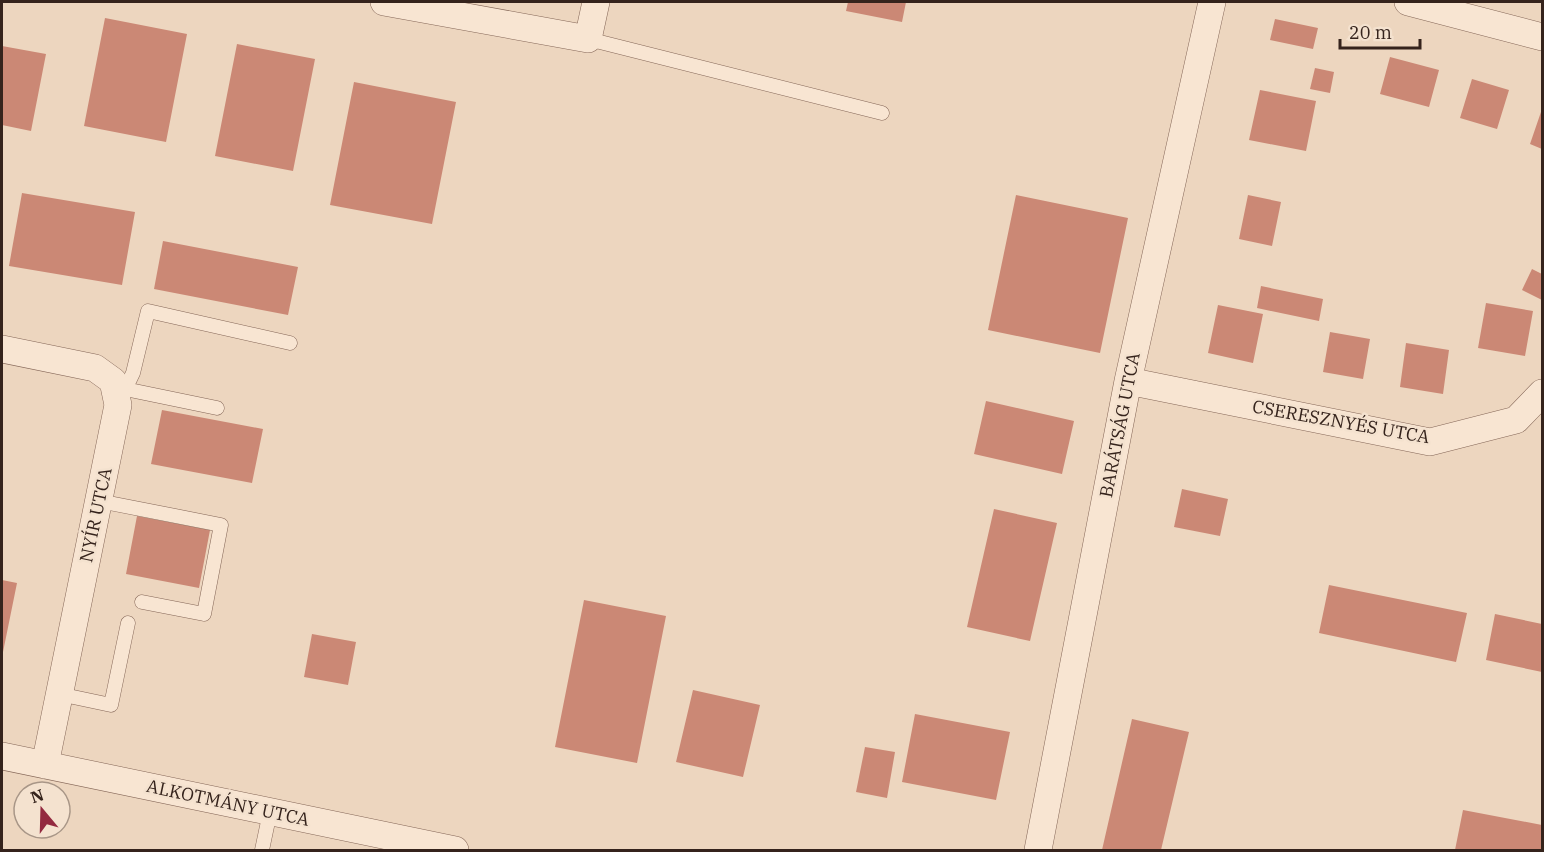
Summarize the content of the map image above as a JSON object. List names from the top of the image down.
{
  "streets": {
    "street": [
      "CSERESZNYÉS UTCA",
      "BARÁTSÁG UTCA",
      "NYÍR UTCA",
      "ALKOTMÁNY UTCA"
    ]
  },
  "crossings": [
    ["CSERESZNYÉS UTCA", "BARÁTSÁG UTCA"],
    ["NYÍR UTCA", "ALKOTMÁNY UTCA"]
  ],
  "scale_bar": "20 m",
  "north": "top"
}
